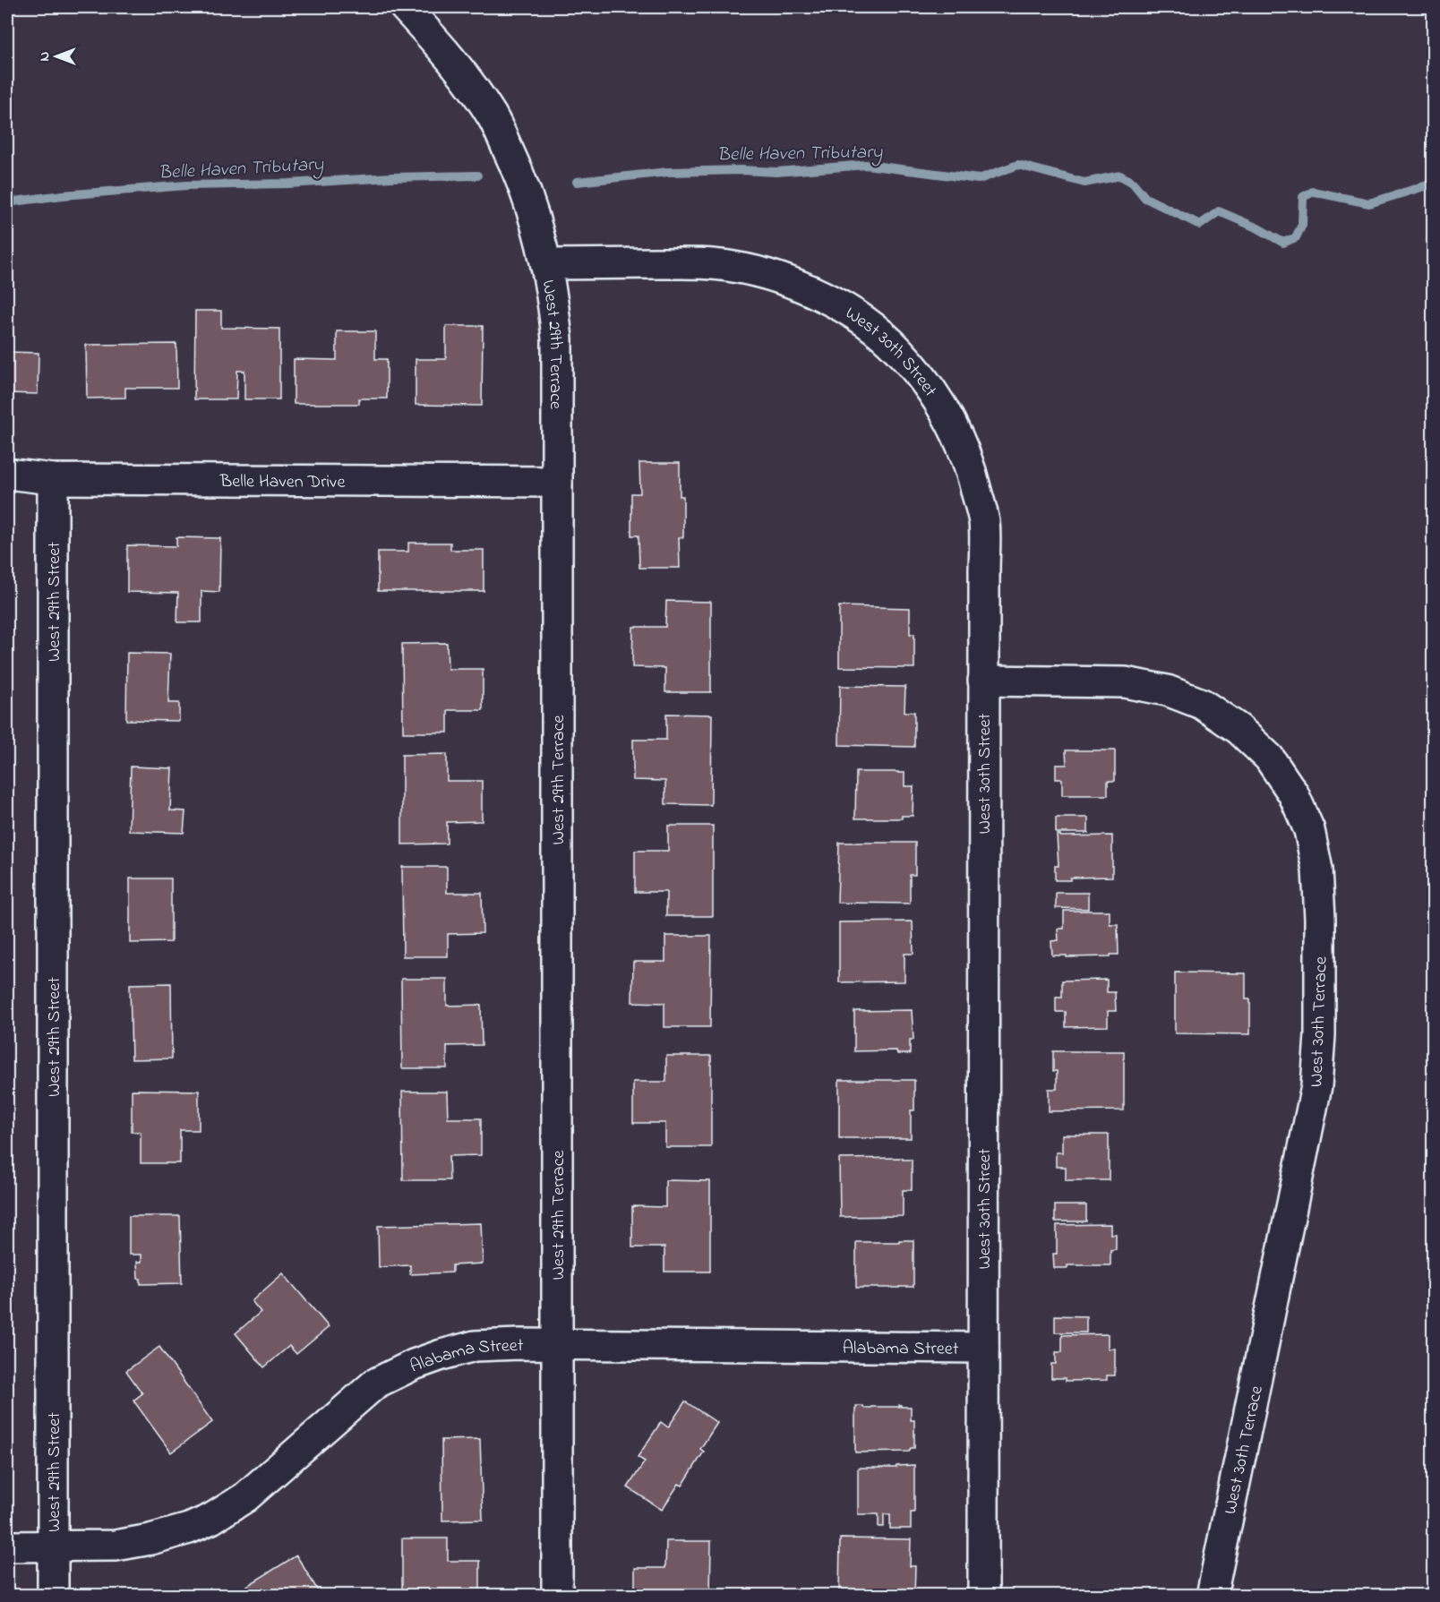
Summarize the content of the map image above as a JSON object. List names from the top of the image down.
{
  "streets": {
    "street": [
      "West 29th Terrace",
      "West 30th Street",
      "Belle Haven Drive",
      "West 29th Street",
      "West 30th Terrace",
      "Alabama Street"
    ]
  },
  "crossings": [
    ["West 29th Terrace", "West 30th Street"],
    ["West 29th Terrace", "Belle Haven Drive"],
    ["West 29th Terrace", "Alabama Street"],
    ["West 30th Street", "West 30th Terrace"],
    ["West 30th Street", "Alabama Street"],
    ["Belle Haven Drive", "West 29th Street"],
    ["West 29th Street", "Alabama Street"]
  ],
  "water": ["Belle Haven Tributary"],
  "north": "left"
}
